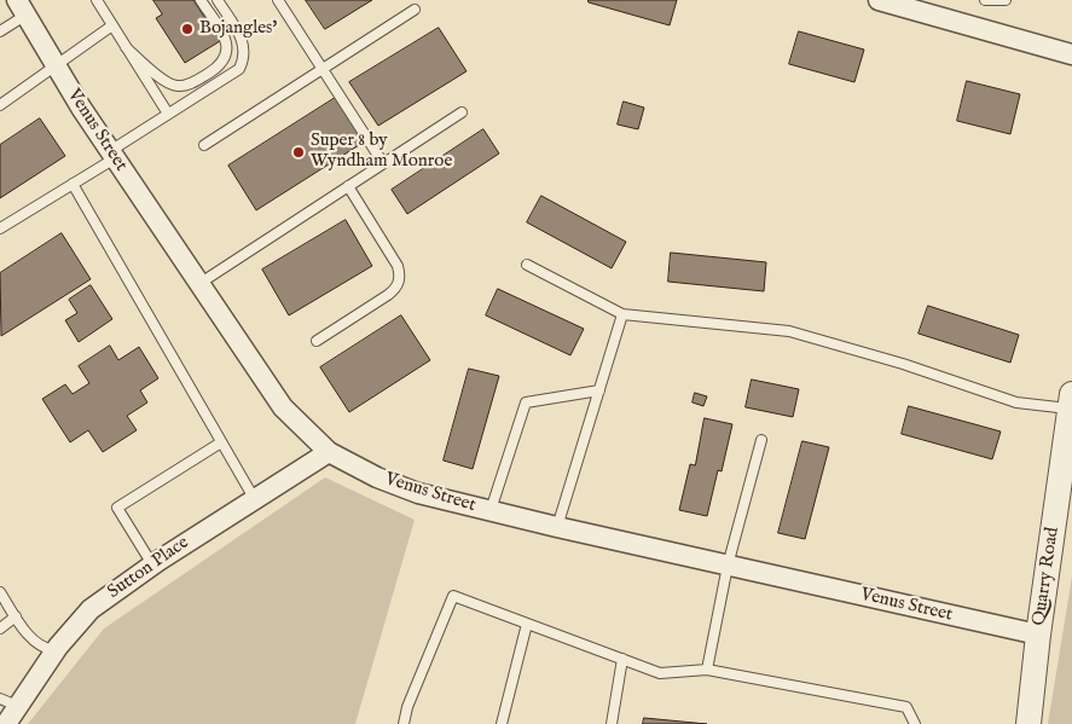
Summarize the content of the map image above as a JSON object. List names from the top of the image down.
{
  "streets": {
    "street": ["Venus Street", "Sutton Place", "Quarry Road"]
  },
  "crossings": [
    ["Venus Street", "Sutton Place"],
    ["Venus Street", "Quarry Road"]
  ],
  "places": ["Bojangles'", "Super 8 by Wyndham Monroe"]
}
